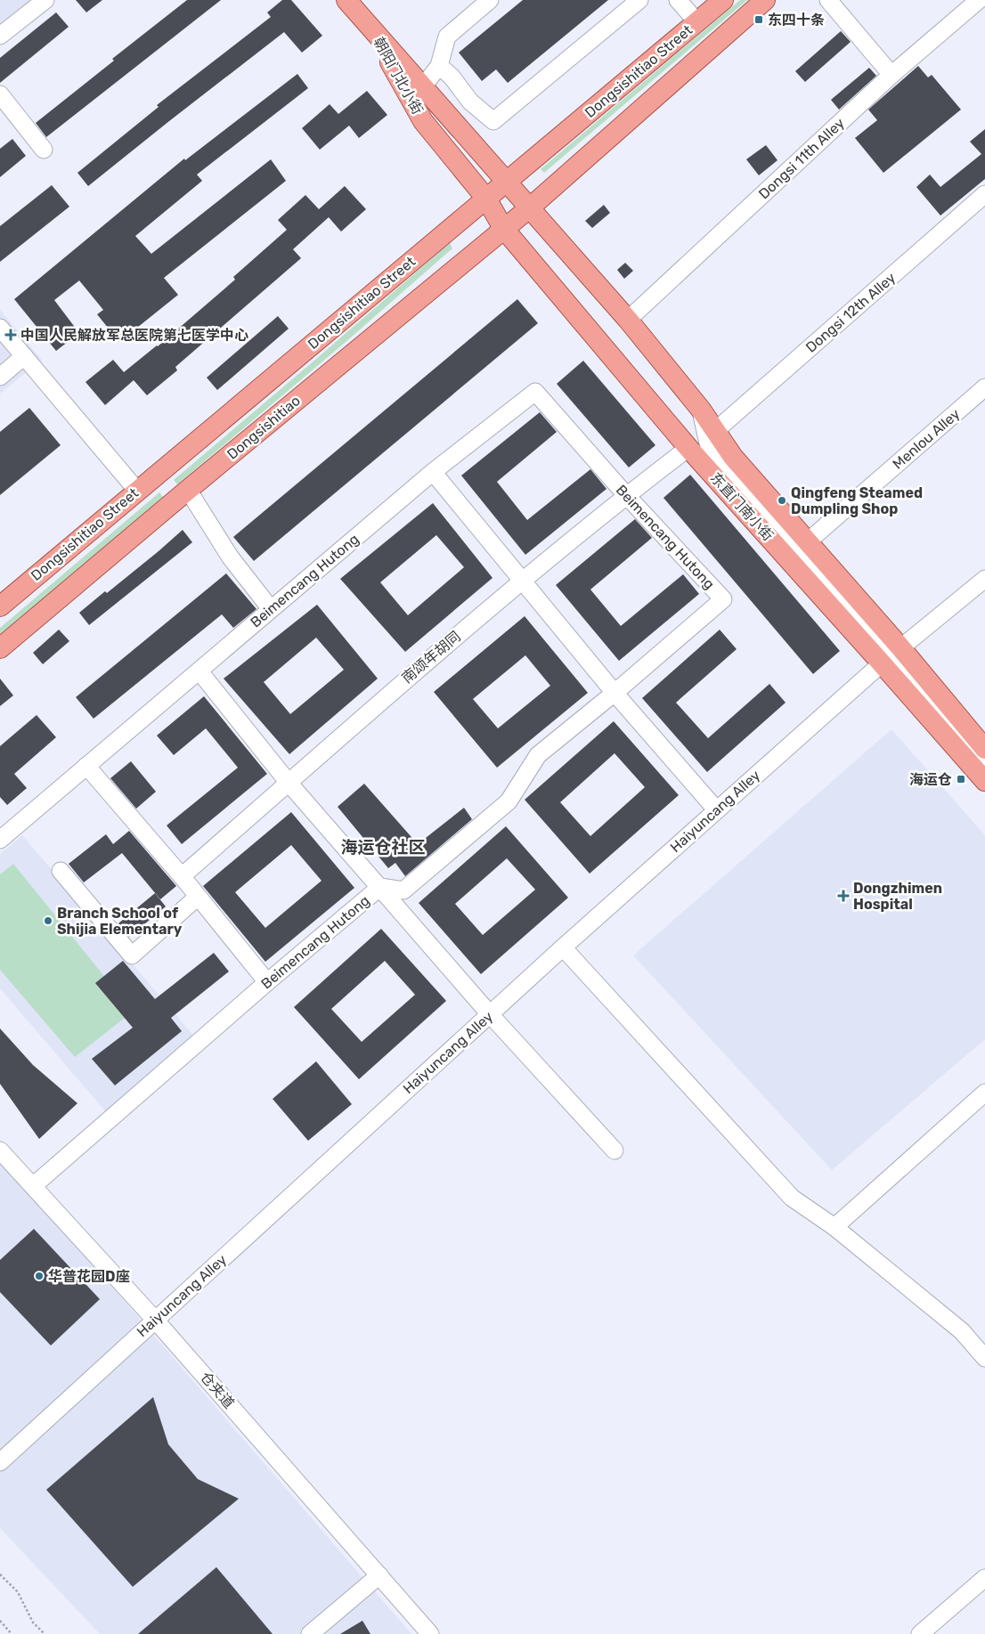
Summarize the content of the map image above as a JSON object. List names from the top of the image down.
{
  "streets": {
    "main road": [
      "Dongsishitiao Street",
      "朝阳门北小街",
      "Dongsishitiao",
      "东直门南小街"
    ],
    "street": [
      "Dongsi 11th Alley",
      "Dongsi 12th Alley",
      "Menlou Alley",
      "Beimencang Hutong",
      "南颂年胡同",
      "Haiyuncang Alley",
      "仓夹道"
    ]
  },
  "crossings": [
    ["Dongsishitiao Street", "朝阳门北小街"],
    ["Dongsishitiao Street", "Dongsishitiao"],
    ["Dongsishitiao Street", "东直门南小街"],
    ["朝阳门北小街", "Dongsishitiao"],
    ["朝阳门北小街", "东直门南小街"],
    ["Dongsi 11th Alley", "东直门南小街"],
    ["Dongsi 12th Alley", "东直门南小街"],
    ["Dongsishitiao", "东直门南小街"],
    ["Menlou Alley", "东直门南小街"],
    ["东直门南小街", "南颂年胡同"],
    ["东直门南小街", "Haiyuncang Alley"],
    ["Beimencang Hutong", "南颂年胡同"],
    ["Beimencang Hutong", "仓夹道"],
    ["Haiyuncang Alley", "仓夹道"]
  ],
  "districts": ["海运仓社区"],
  "places": {
    "transit": ["东四十条", "海运仓"],
    "health": ["中国人民解放军总医院第七医学中心", "Dongzhimen Hospital"],
    "other": ["Qingfeng Steamed Dumpling Shop", "Branch School of Shijia Elementary", "华普花园D座"]
  }
}
